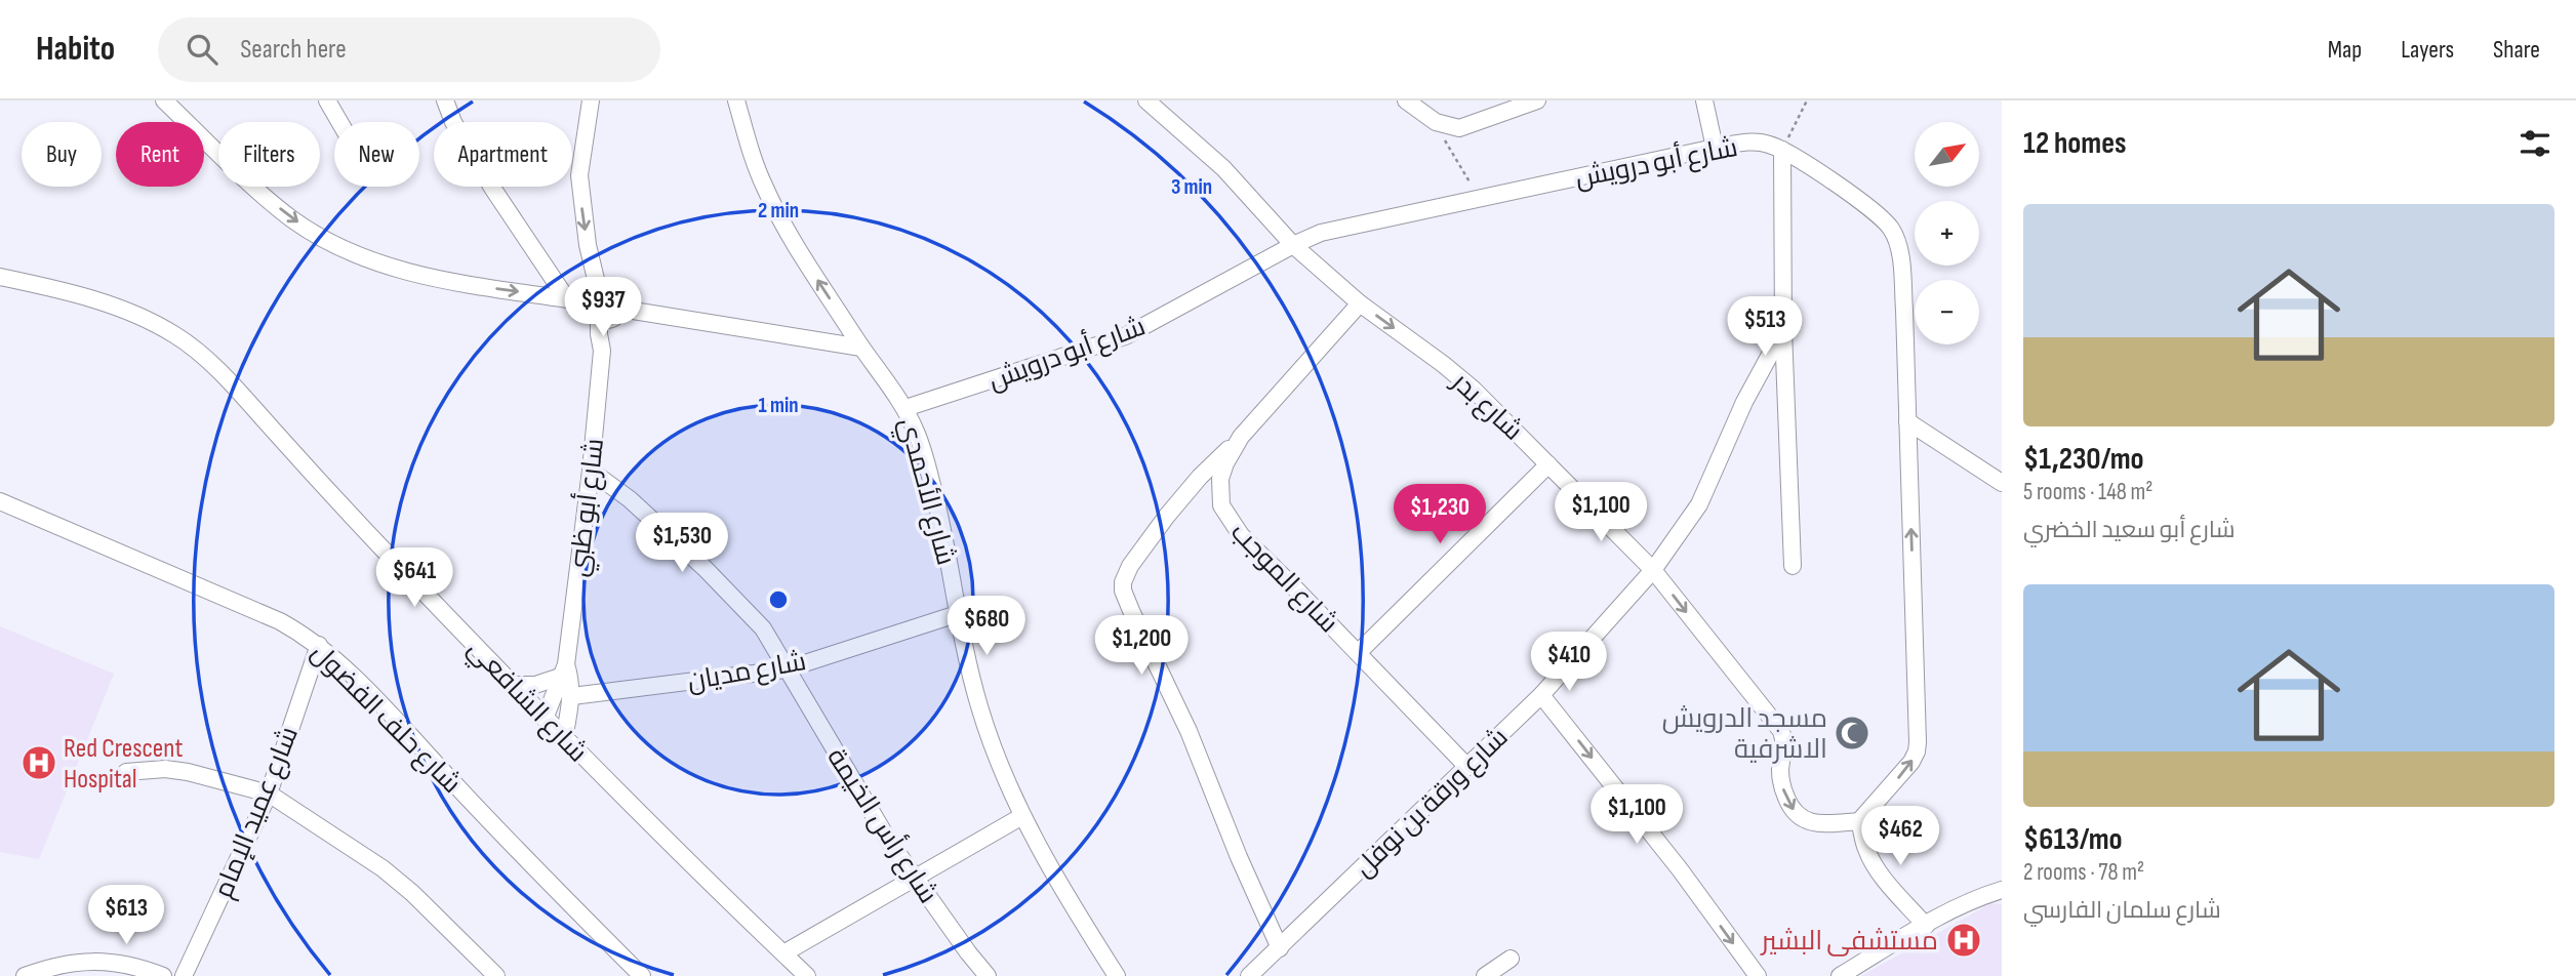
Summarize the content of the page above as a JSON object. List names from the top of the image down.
{
  "streets": {
    "street": [
      "شارع أبو درويش",
      "شارع بدر",
      "شارع الأحمدي",
      "شارع أبو ظبي",
      "شارع الموجب",
      "شارع مديان",
      "شارع الشافعي",
      "شارع حلف الفضول",
      "شارع ورقة بن نوفل",
      "شارع عميد الإمام",
      "شارع رأس الخيمة"
    ]
  },
  "crossings": [
    ["شارع أبو درويش", "شارع بدر"],
    ["شارع أبو درويش", "شارع الأحمدي"],
    ["شارع بدر", "شارع الموجب"],
    ["شارع بدر", "شارع ورقة بن نوفل"],
    ["شارع الأحمدي", "شارع مديان"],
    ["شارع أبو ظبي", "شارع مديان"],
    ["شارع أبو ظبي", "شارع الشافعي"],
    ["شارع أبو ظبي", "شارع رأس الخيمة"],
    ["شارع الموجب", "شارع ورقة بن نوفل"],
    ["شارع مديان", "شارع رأس الخيمة"],
    ["شارع حلف الفضول", "شارع عميد الإمام"]
  ],
  "one_way": ["شارع بدر"],
  "places": {
    "mosque": ["مسجد الدرويش الاشرفية"],
    "hospital": ["Red Crescent Hospital", "مستشفى البشير"]
  },
  "north": "top right",
  "page": {
    "header": "Habito",
    "search": "Search here",
    "nav": ["Map", "Layers", "Share"],
    "heading": "12 homes",
    "map_buttons": ["+", "−"],
    "chip": [
      "Buy",
      "Rent",
      "Filters",
      "New",
      "Apartment"
    ],
    "list": [
      {
        "name": "$1,230/mo",
        "note": "5 rooms · 148 m² · شارع أبو سعيد الخضري"
      },
      {
        "name": "$613/mo",
        "note": "2 rooms · 78 m² · شارع سلمان الفارسي"
      }
    ],
    "price": [
      "$937",
      "$513",
      "$1,100",
      "$1,230",
      "$1,530",
      "$641",
      "$680",
      "$1,200",
      "$410",
      "$1,100",
      "$462",
      "$613"
    ]
  },
  "rings": ["3 min", "2 min", "1 min"]
}
